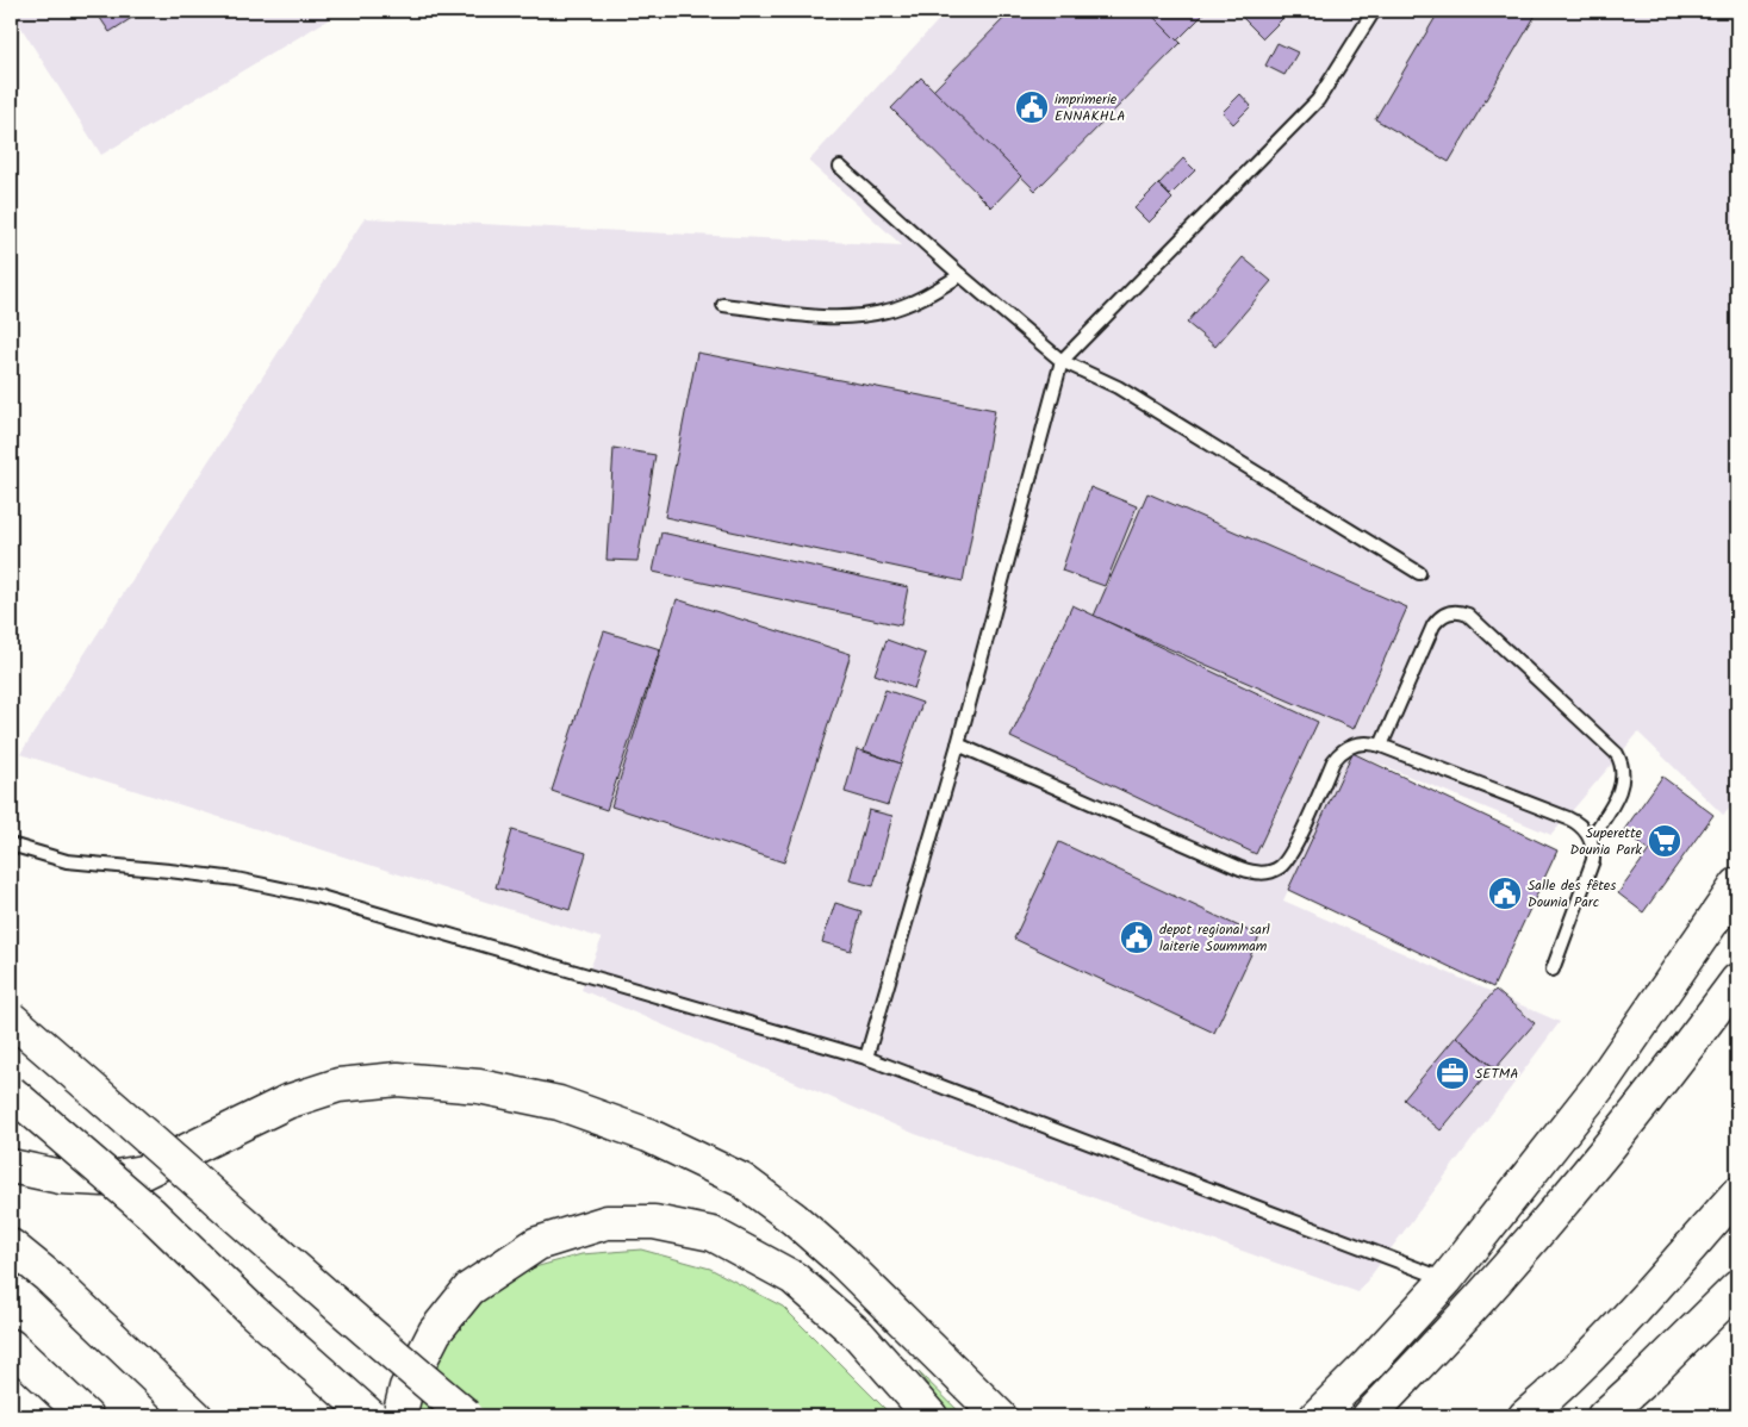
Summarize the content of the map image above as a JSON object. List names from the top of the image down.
{
  "places": {
    "public building": ["imprimerie ENNAKHLA", "Salle des fêtes Dounia Parc", "depot regional sarl laiterie Soummam"],
    "supermarket": ["Superette Dounia Park"],
    "office": ["SETMA"]
  }
}
